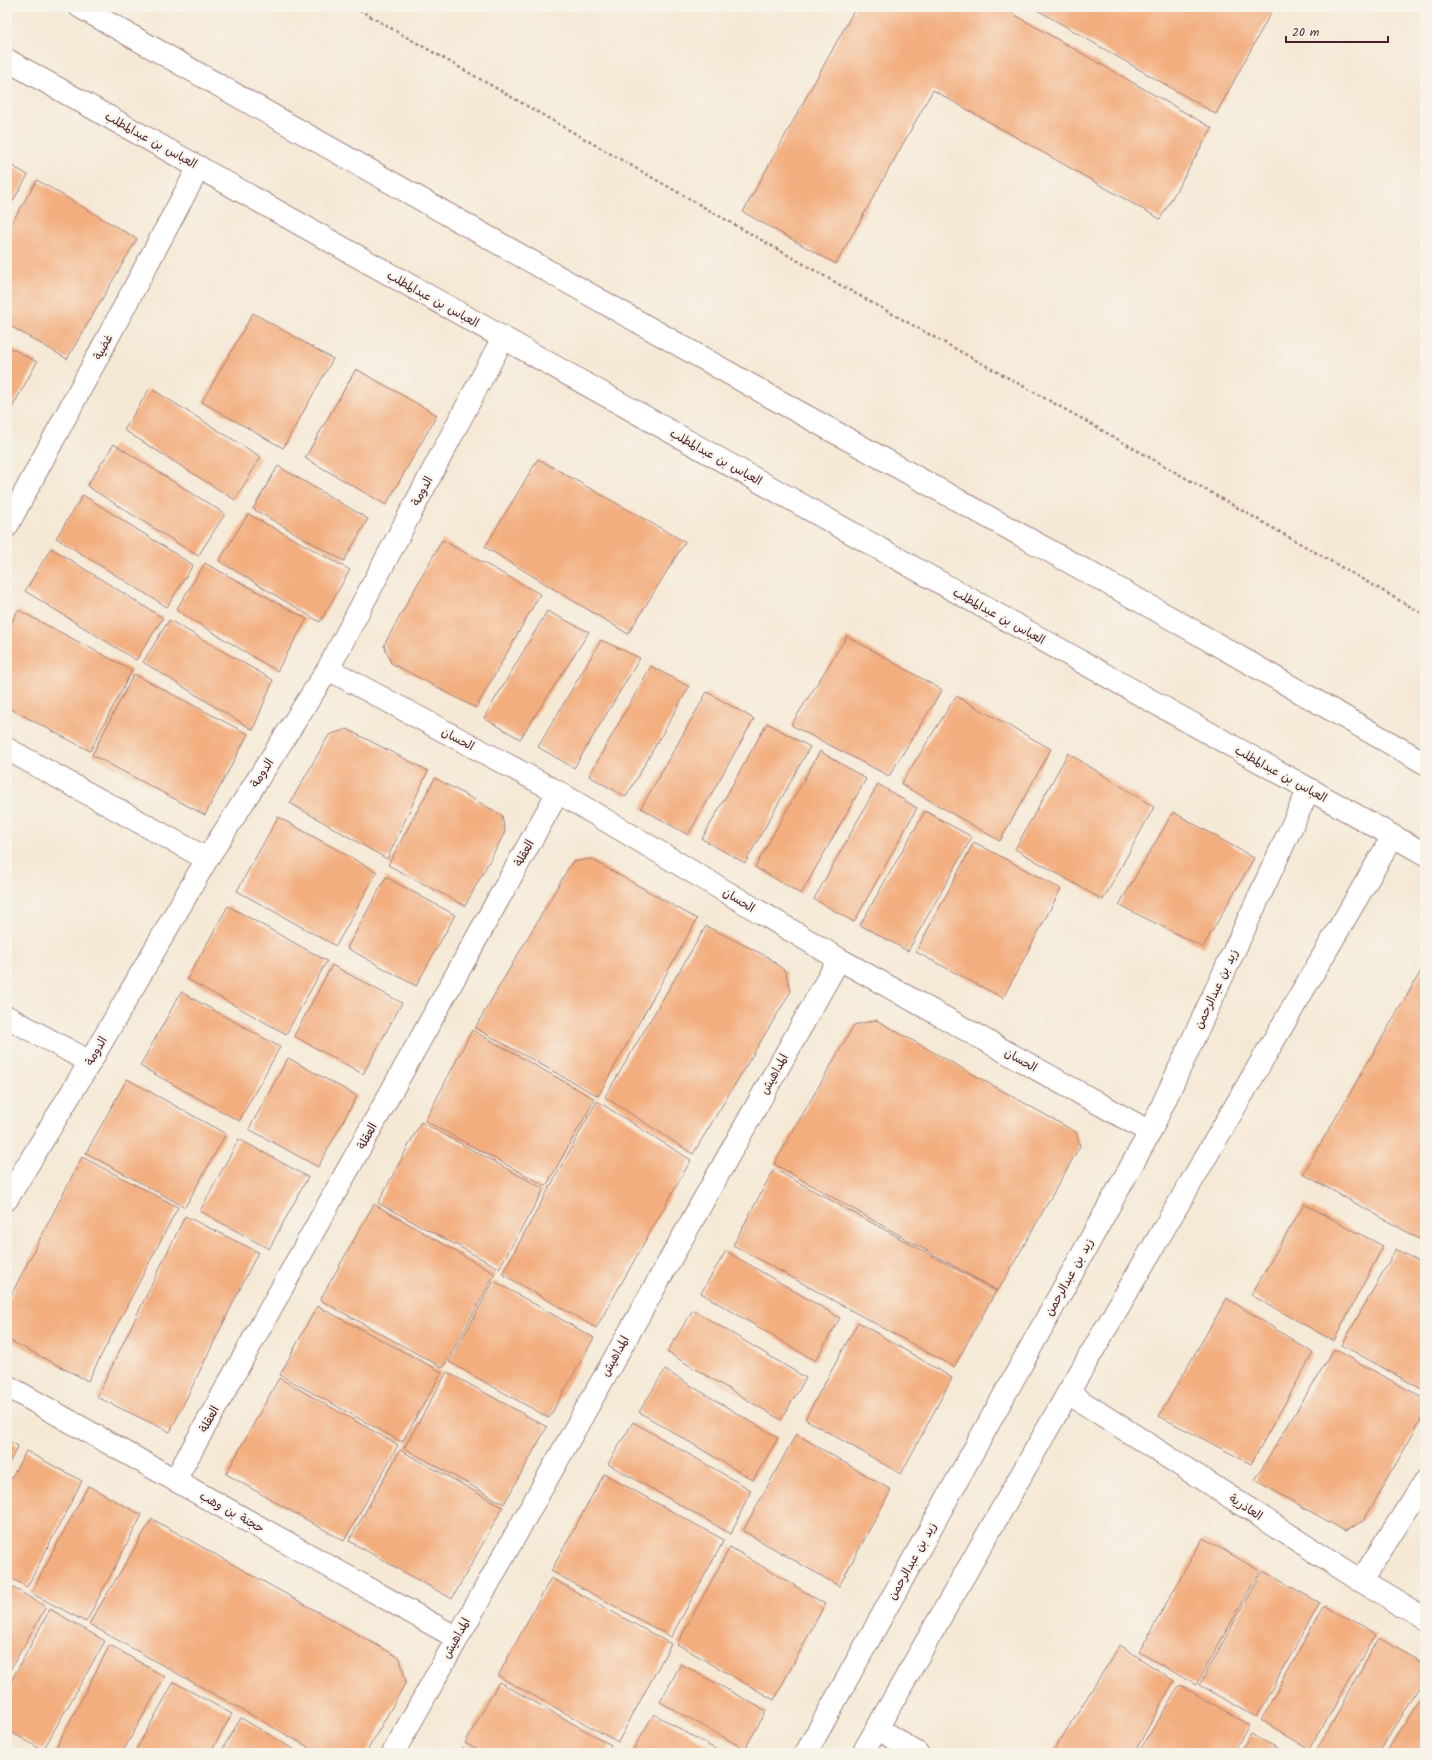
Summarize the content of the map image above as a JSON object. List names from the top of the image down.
{
  "streets": {
    "street": [
      "العباس بن عبدالمطلب",
      "غضية",
      "الدومة",
      "الحسان",
      "العقلة",
      "زيد بن عبدالرحمن",
      "المداهيش",
      "العاذرية",
      "حجنة بن وهب"
    ]
  },
  "crossings": [
    ["العباس بن عبدالمطلب", "غضية"],
    ["العباس بن عبدالمطلب", "الدومة"],
    ["العباس بن عبدالمطلب", "زيد بن عبدالرحمن"],
    ["الدومة", "الحسان"],
    ["الحسان", "العقلة"],
    ["الحسان", "زيد بن عبدالرحمن"],
    ["الحسان", "المداهيش"],
    ["العقلة", "حجنة بن وهب"],
    ["المداهيش", "حجنة بن وهب"]
  ],
  "scale_bar": "20 m"
}
